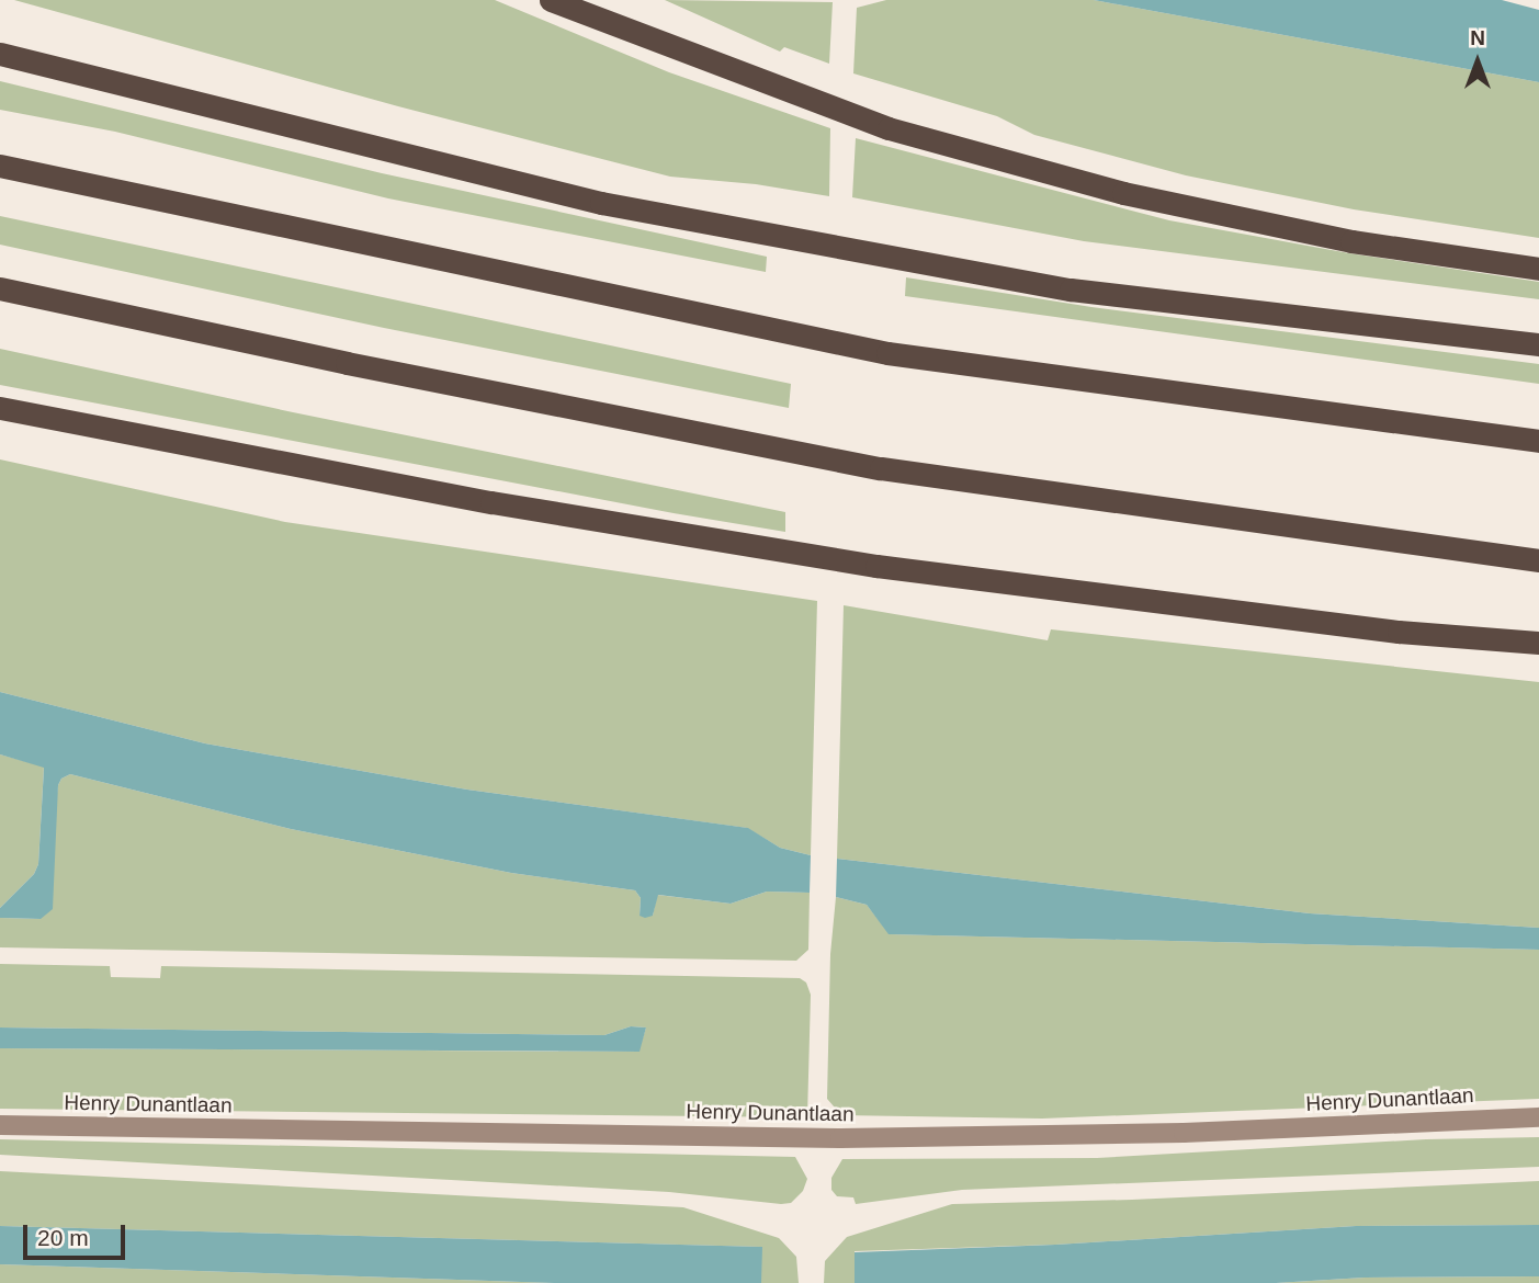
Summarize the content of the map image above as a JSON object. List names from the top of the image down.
{
  "streets": {
    "main road": ["Henry Dunantlaan"]
  },
  "scale_bar": "20 m",
  "north": "top"
}
